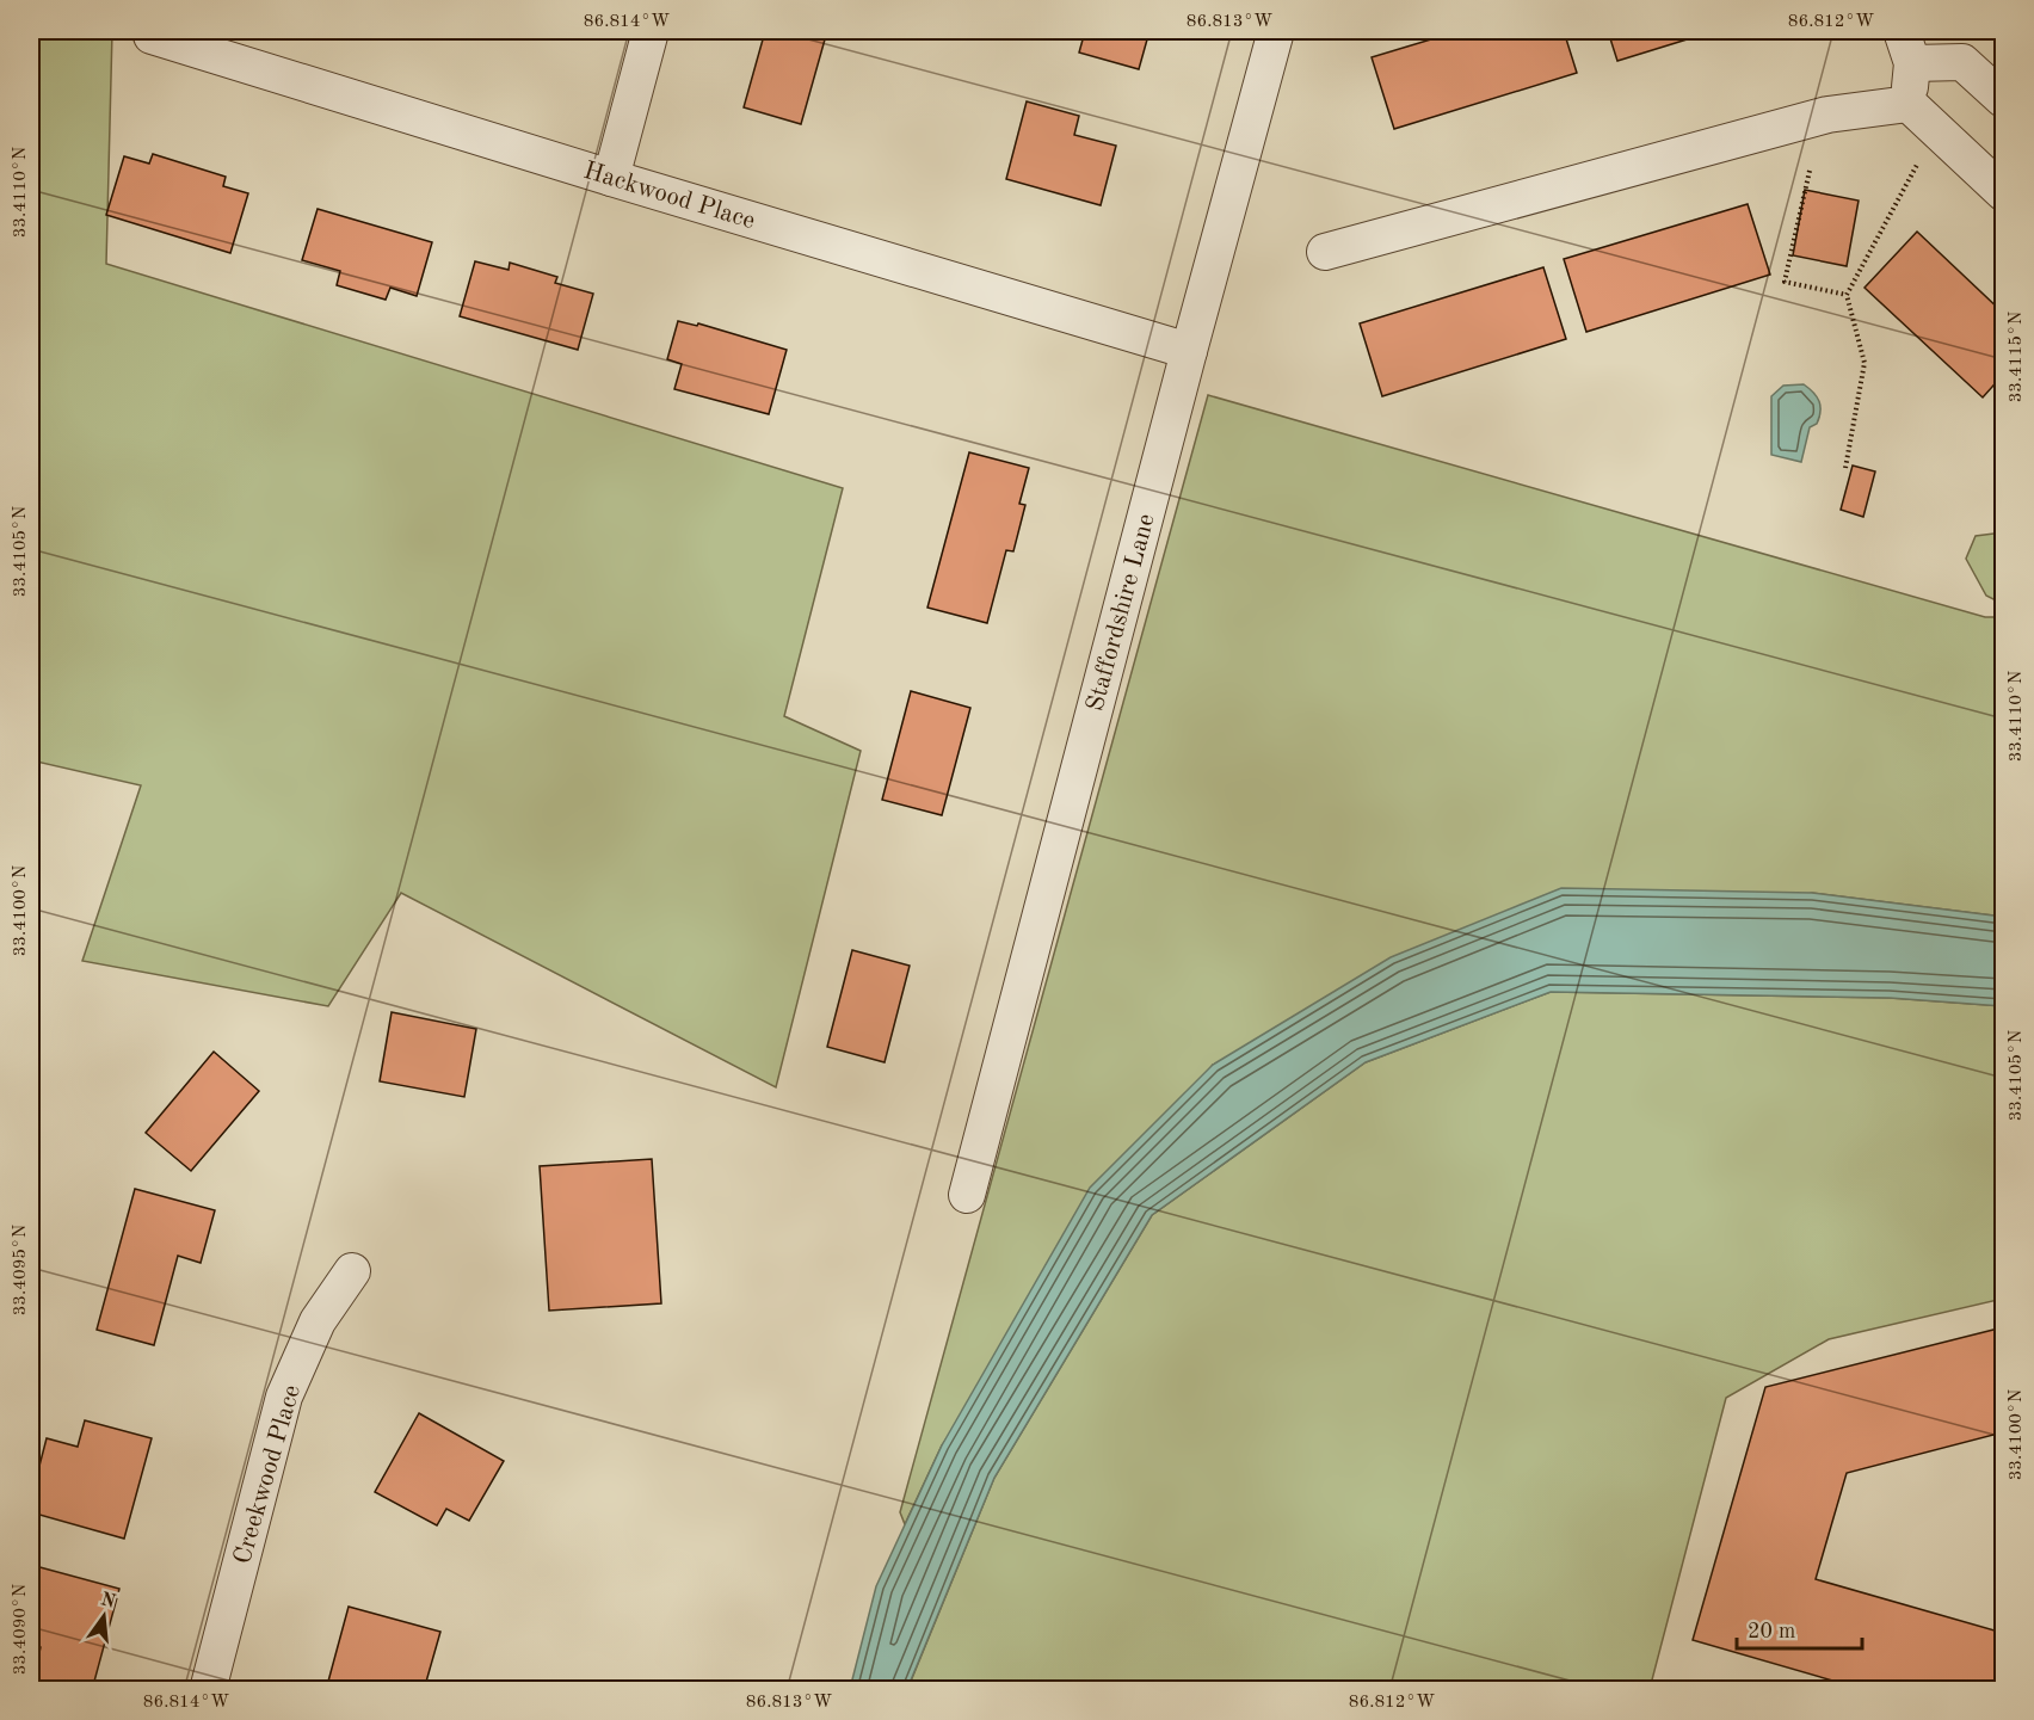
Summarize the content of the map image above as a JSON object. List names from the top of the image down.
{
  "streets": {
    "street": ["Hackwood Place", "Staffordshire Lane", "Creekwood Place"]
  },
  "crossings": [
    ["Hackwood Place", "Staffordshire Lane"]
  ],
  "scale_bar": "20 m",
  "north": "top",
  "coordinates": [
    "86.814°W",
    "86.813°W",
    "86.812°W",
    "33.4110°N",
    "33.4115°N",
    "33.4105°N",
    "33.4100°N",
    "33.4095°N",
    "33.4090°N"
  ]
}
